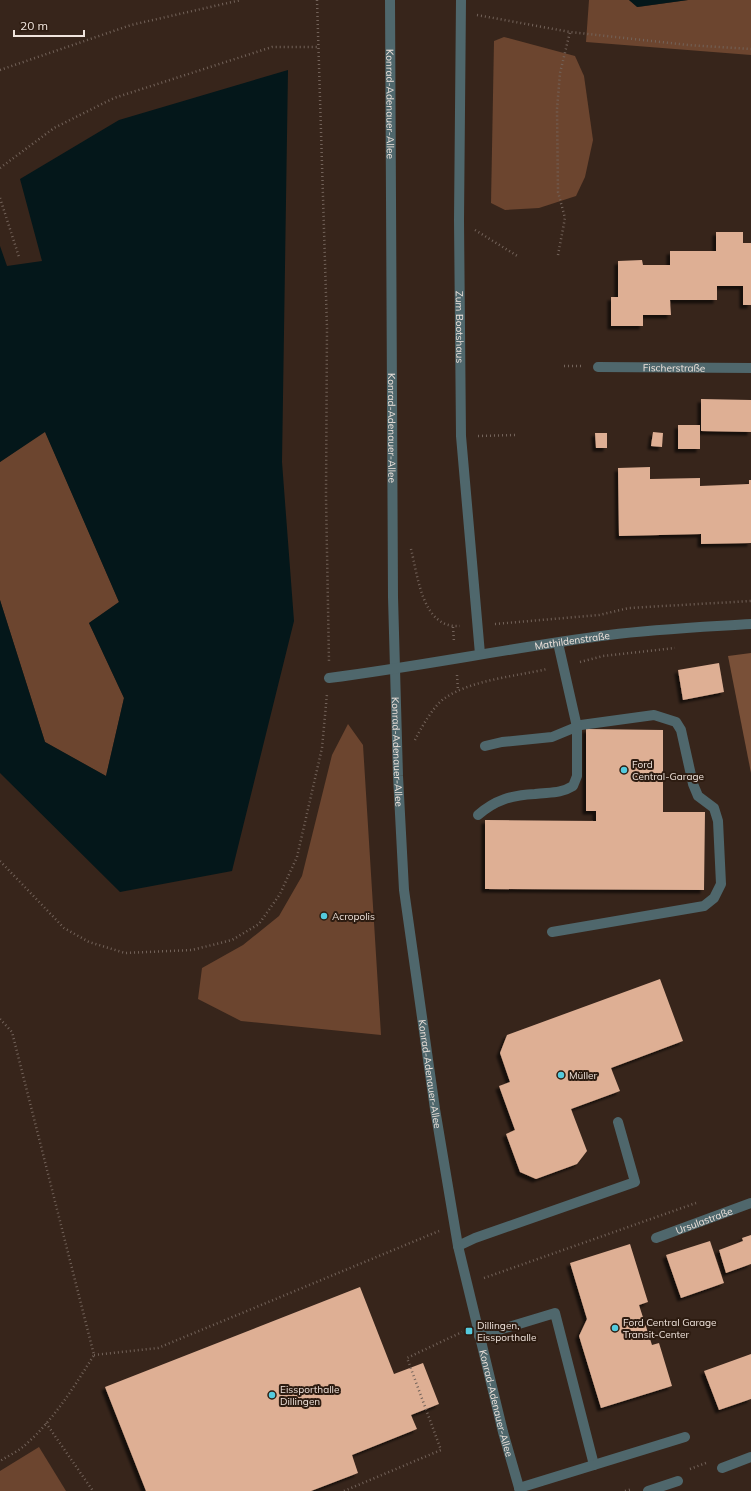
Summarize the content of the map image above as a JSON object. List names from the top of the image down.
{
  "streets": {
    "street": [
      "Konrad-Adenauer-Allee",
      "Zum Bootshaus",
      "Fischerstraße",
      "Mathildenstraße",
      "Ursulastraße"
    ]
  },
  "crossings": [
    ["Konrad-Adenauer-Allee", "Mathildenstraße"],
    ["Zum Bootshaus", "Mathildenstraße"]
  ],
  "places": {
    "other": [
      "Ford Central-Garage",
      "Acropolis",
      "Müller",
      "Ford Central Garage Transit-Center",
      "Eissporthalle Dillingen"
    ],
    "transit": ["Dillingen, Eissporthalle"]
  },
  "scale_bar": "20 m"
}
